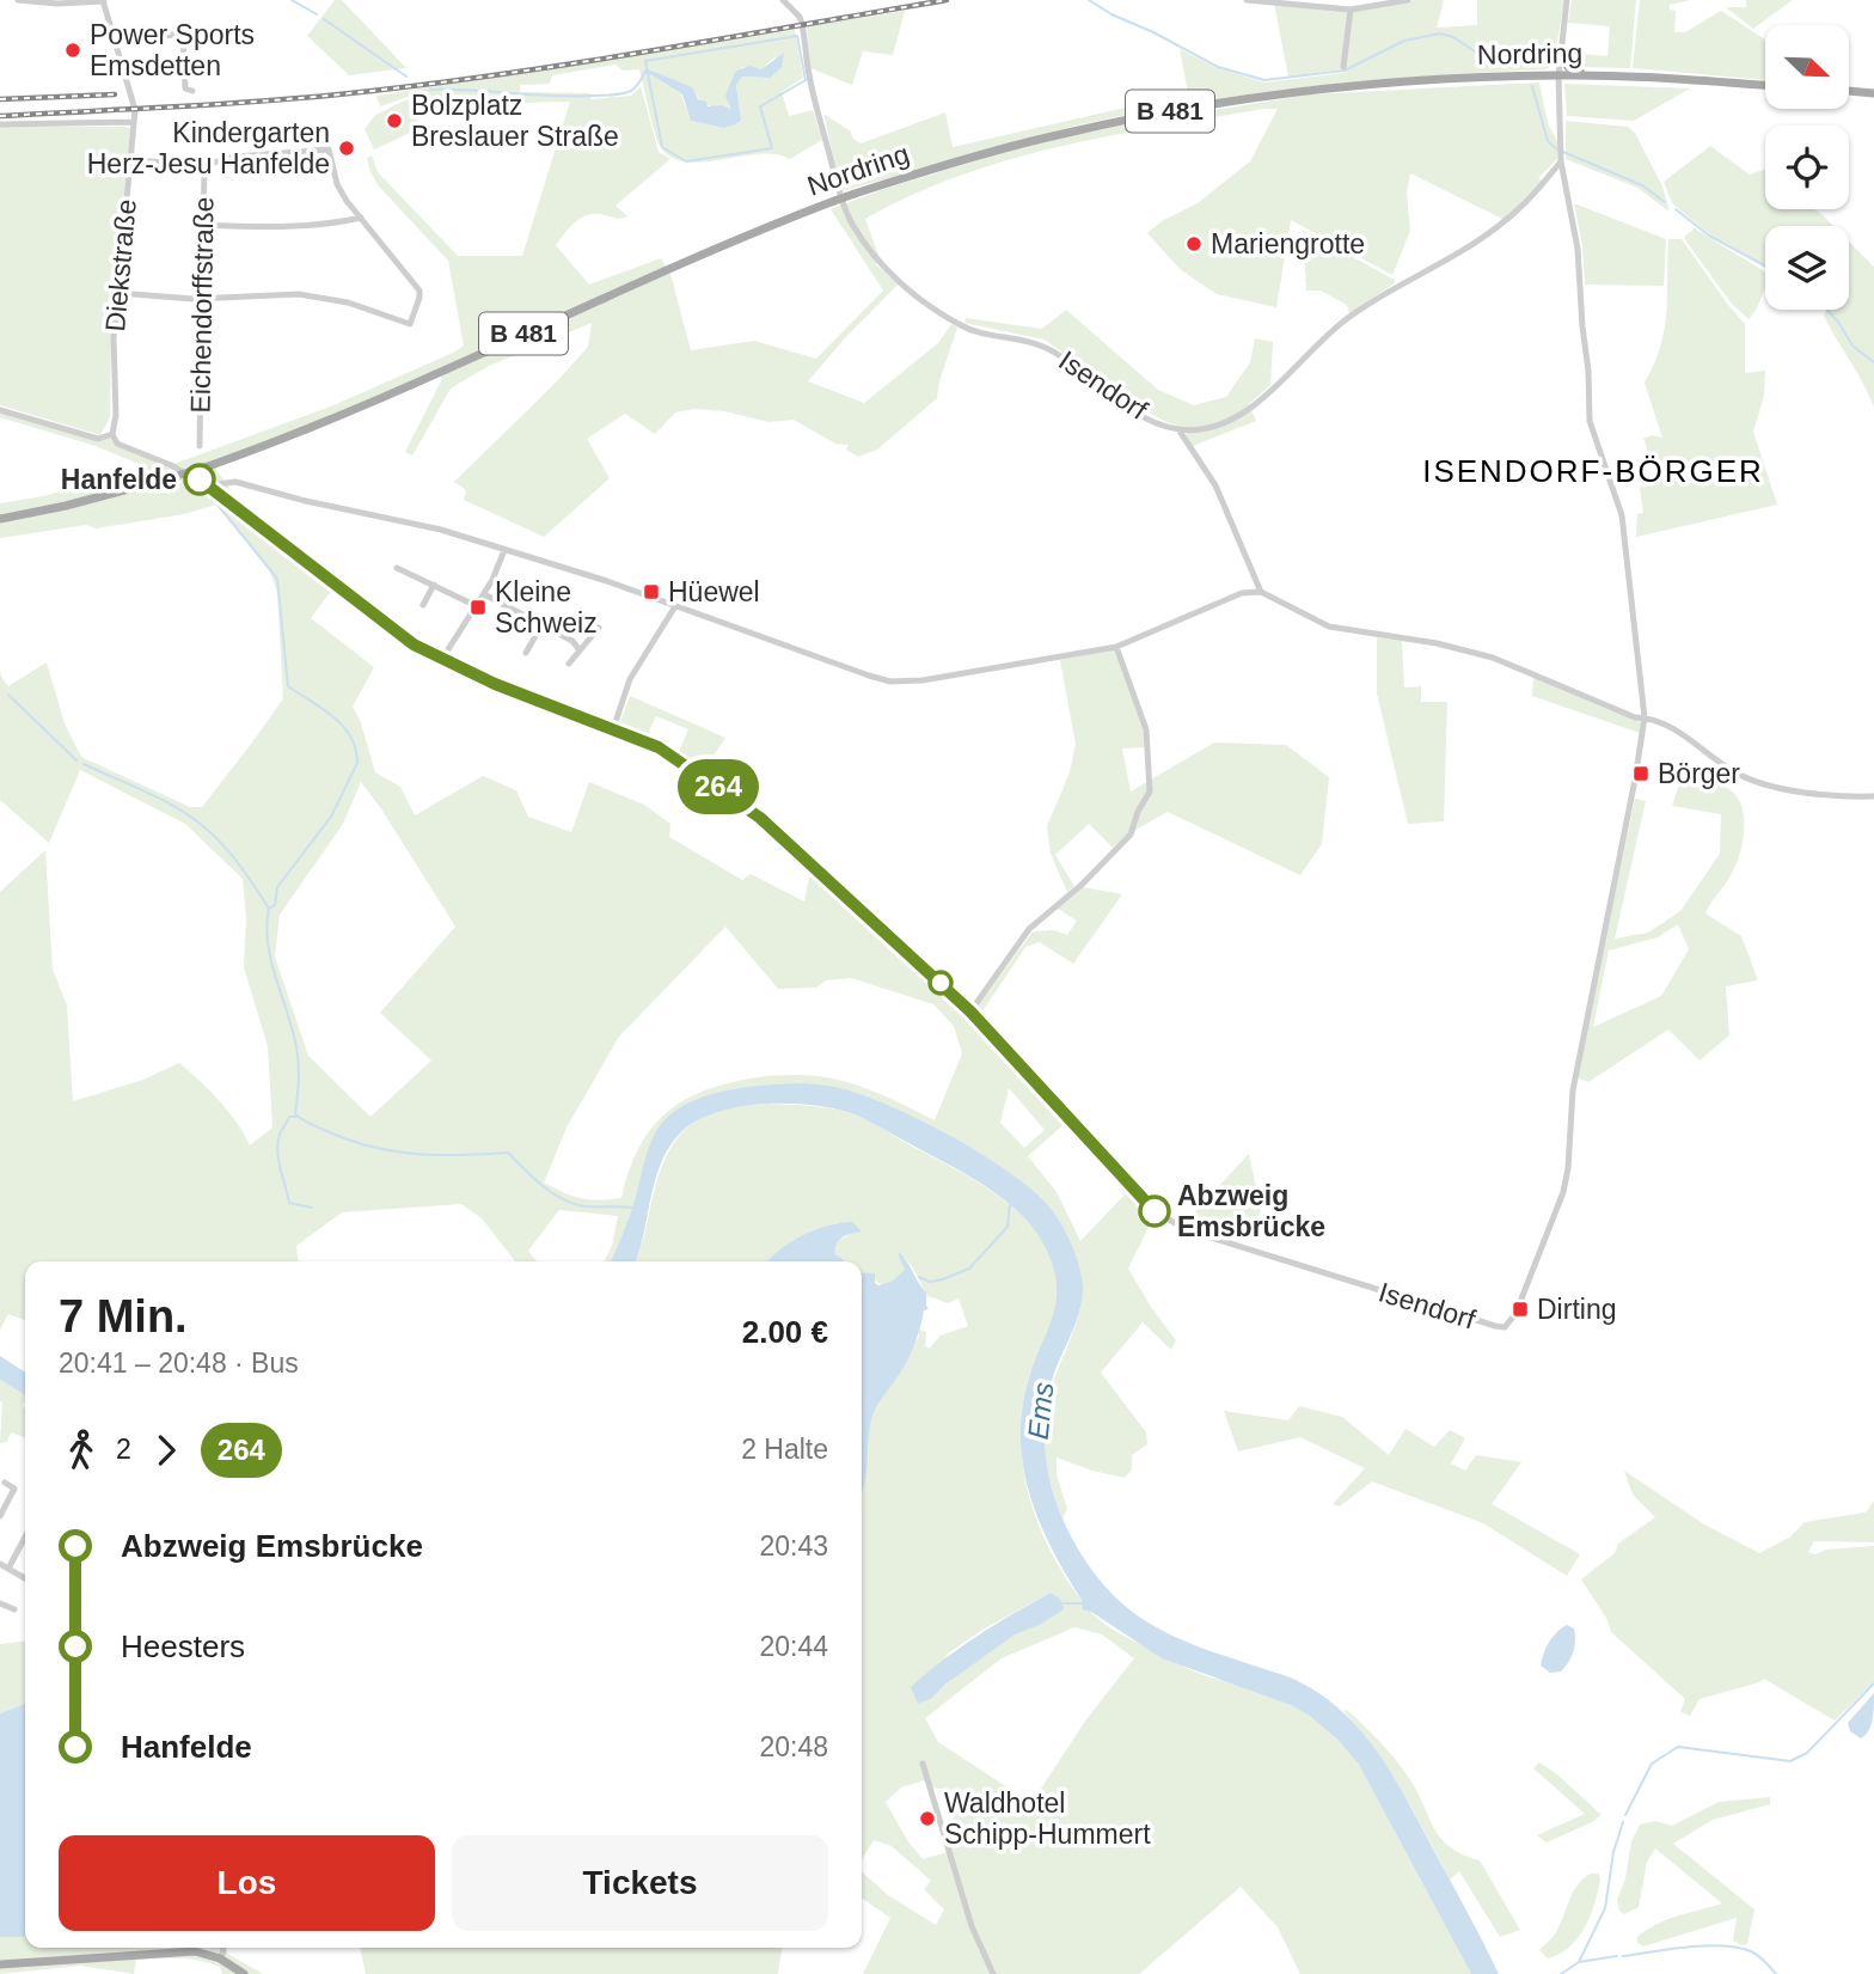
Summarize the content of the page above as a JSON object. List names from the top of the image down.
{
  "streets": {
    "main road": ["Nordring", "B 481"],
    "street": ["Diekstraße", "Eichendorffstraße", "Isendorf"]
  },
  "crossings": [
    ["Nordring", "Isendorf"],
    ["Diekstraße", "Isendorf"]
  ],
  "districts": ["ISENDORF-BÖRGER"],
  "water": ["Ems"],
  "places": {
    "other": [
      "Power Sports Emsdetten",
      "Bolzplatz Breslauer Straße",
      "Kindergarten Herz-Jesu Hanfelde",
      "Mariengrotte",
      "Hanfelde",
      "Abzweig Emsbrücke",
      "Waldhotel Schipp-Hummert"
    ],
    "transit": [
      "Hüewel",
      "Kleine Schweiz",
      "Börger",
      "Dirting"
    ]
  },
  "lines": ["bus line 264"],
  "north": "bottom right",
  "page": {
    "on_map": "264",
    "heading": ["7 Min.", "20:41 – 20:48 · Bus", "2.00 €"],
    "legs": ["2", "264", "2 Halte"],
    "list": [
      {
        "name": "Abzweig Emsbrücke",
        "value": "20:43"
      },
      {
        "name": "Heesters",
        "value": "20:44"
      },
      {
        "name": "Hanfelde",
        "value": "20:48"
      }
    ],
    "buttons": ["Los", "Tickets"]
  }
}
